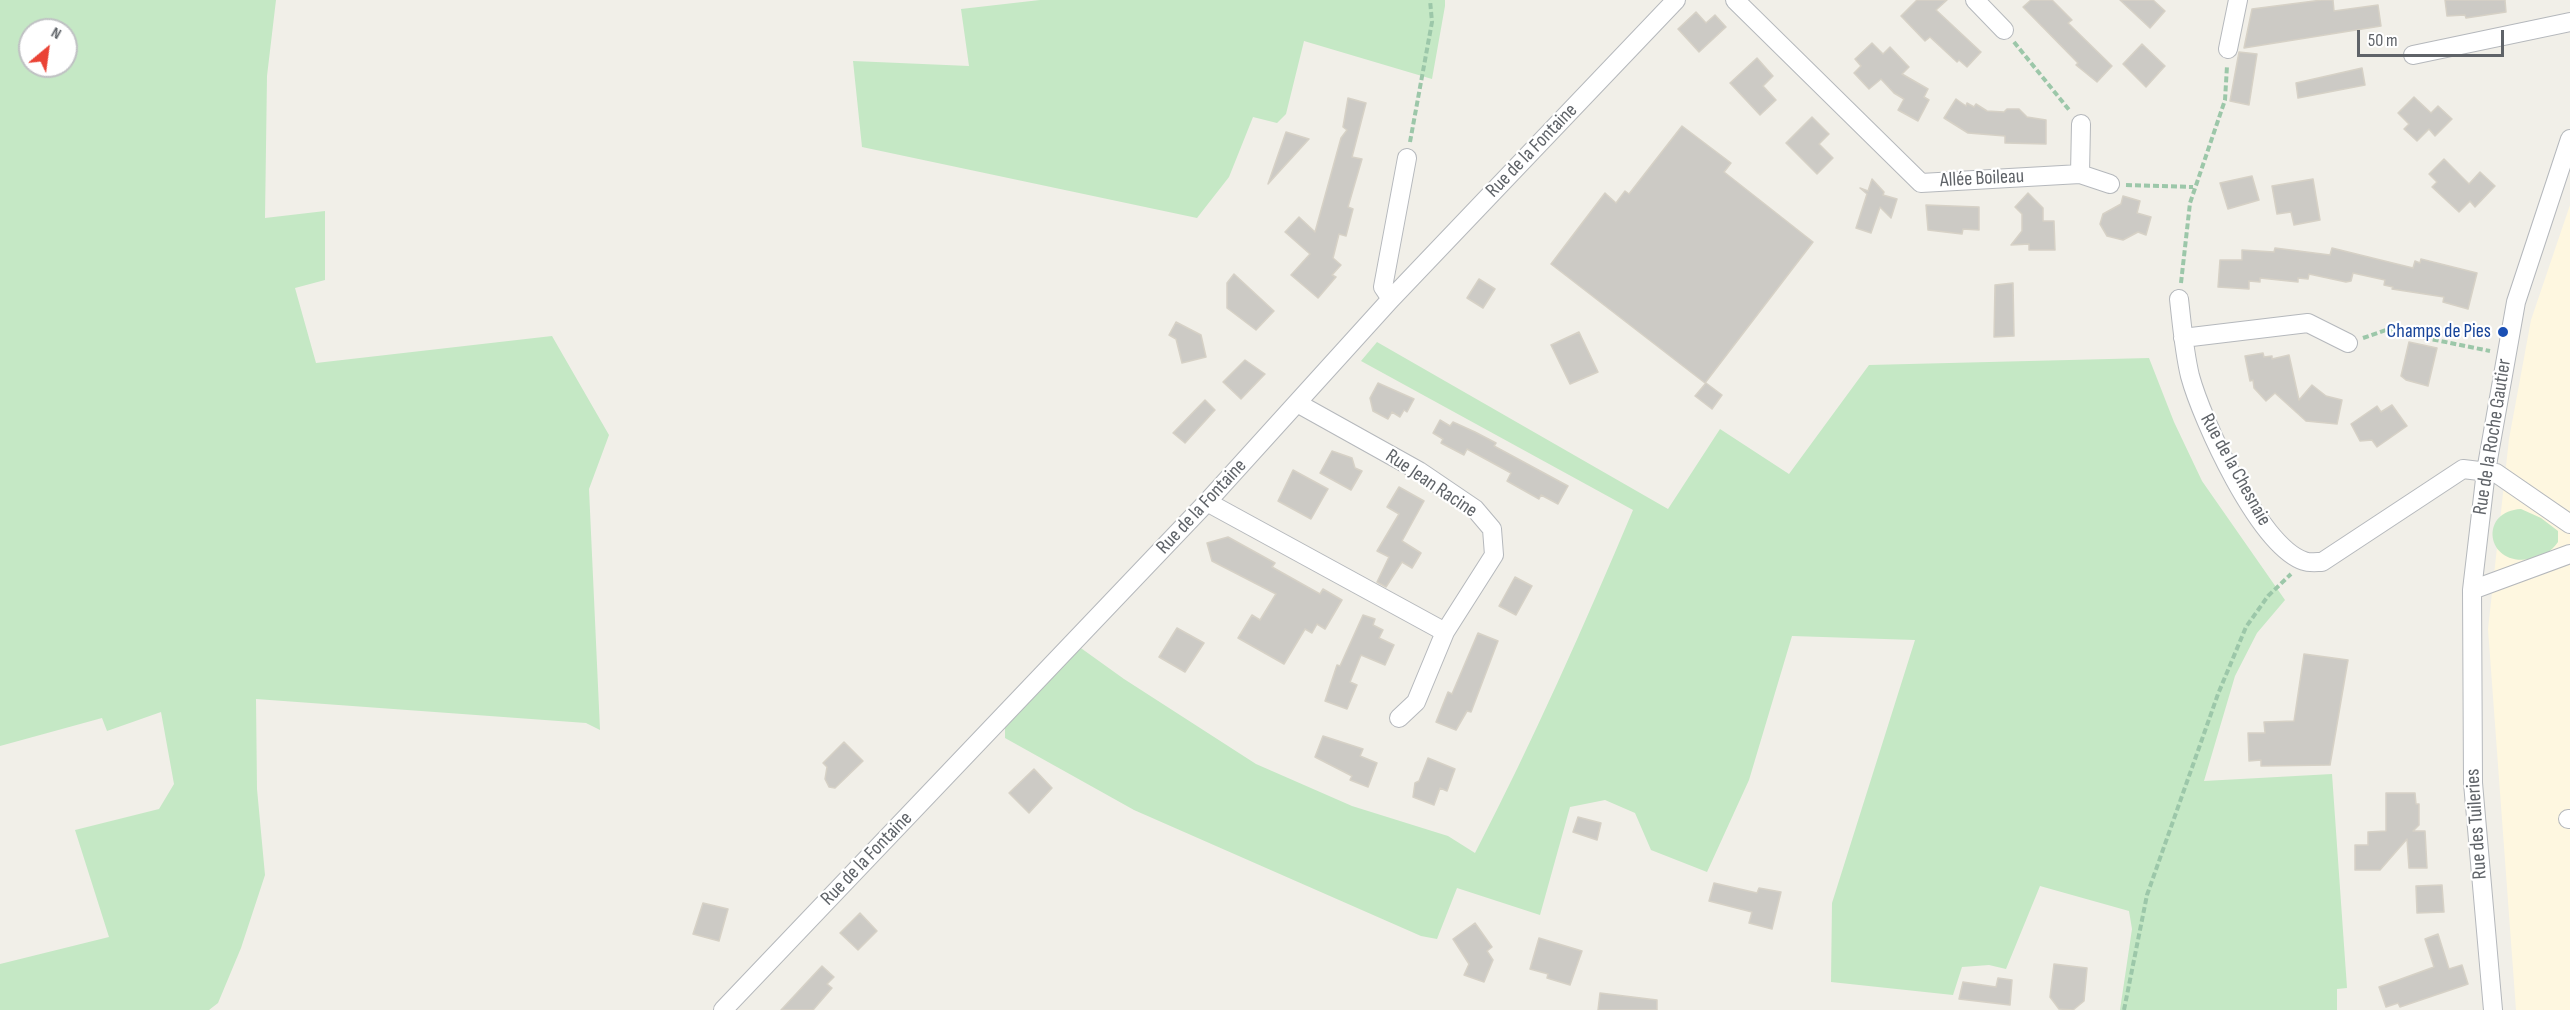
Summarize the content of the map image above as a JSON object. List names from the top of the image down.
{
  "streets": {
    "street": [
      "Rue de la Fontaine",
      "Allée Boileau",
      "Rue de la Roche Gautier",
      "Rue de la Chesnaie",
      "Rue Jean Racine",
      "Rue des Tuileries"
    ]
  },
  "crossings": [
    ["Rue de la Fontaine", "Rue Jean Racine"],
    ["Rue de la Roche Gautier", "Rue des Tuileries"]
  ],
  "places": ["Champs de Pies"],
  "scale_bar": "50 m",
  "north": "top right"
}
